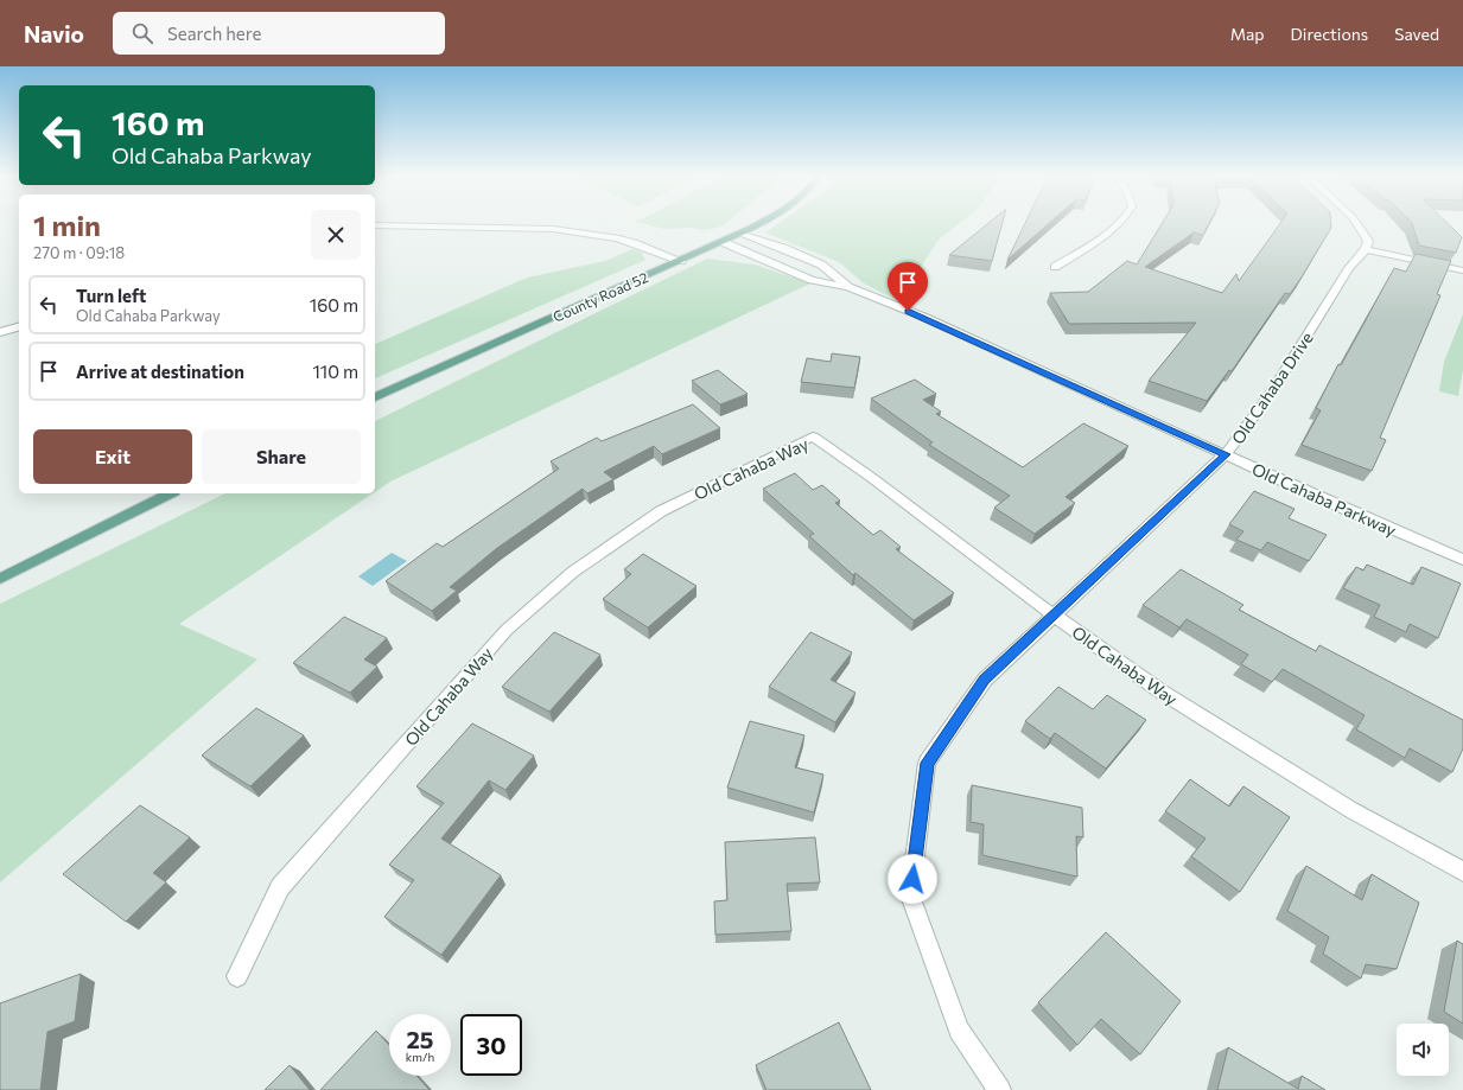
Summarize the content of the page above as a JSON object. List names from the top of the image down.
{
  "streets": {
    "main road": ["County Road 52"],
    "street": ["Old Cahaba Drive", "Old Cahaba Way", "Old Cahaba Parkway"]
  },
  "crossings": [
    ["County Road 52", "Old Cahaba Parkway"],
    ["Old Cahaba Drive", "Old Cahaba Way"],
    ["Old Cahaba Drive", "Old Cahaba Parkway"]
  ],
  "page": {
    "header": "Navio",
    "search": "Search here",
    "nav": ["Map", "Directions", "Saved"],
    "turn": ["160 m", "Old Cahaba Parkway"],
    "heading": ["1 min", "270 m · 09:18"],
    "list": [
      {
        "name": "Turn left",
        "note": "Old Cahaba Parkway",
        "value": "160 m"
      },
      {
        "name": "Arrive at destination",
        "value": "110 m"
      }
    ],
    "buttons": ["Exit", "Share"],
    "speed": "25 km/h",
    "limit": "30"
  }
}
